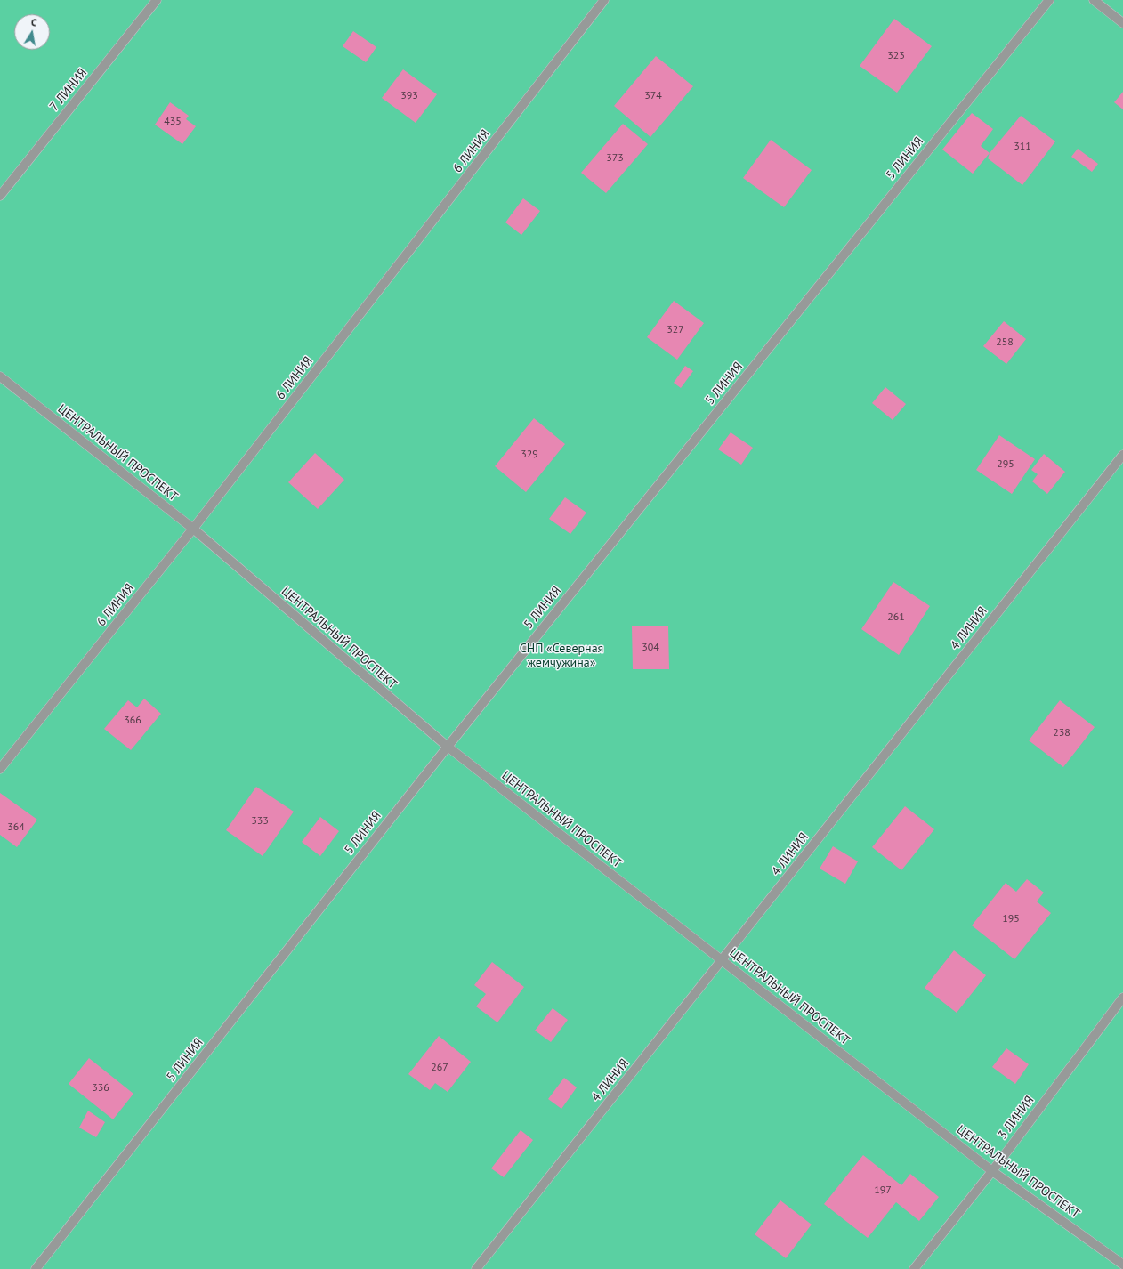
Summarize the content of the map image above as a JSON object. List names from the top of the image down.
{
  "streets": {
    "street": [
      "7 ЛИНИЯ",
      "6 ЛИНИЯ",
      "5 ЛИНИЯ",
      "ЦЕНТРАЛЬНЫЙ ПРОСПЕКТ",
      "4 ЛИНИЯ",
      "3 ЛИНИЯ"
    ]
  },
  "crossings": [
    ["6 ЛИНИЯ", "ЦЕНТРАЛЬНЫЙ ПРОСПЕКТ"],
    ["5 ЛИНИЯ", "ЦЕНТРАЛЬНЫЙ ПРОСПЕКТ"],
    ["ЦЕНТРАЛЬНЫЙ ПРОСПЕКТ", "4 ЛИНИЯ"],
    ["ЦЕНТРАЛЬНЫЙ ПРОСПЕКТ", "3 ЛИНИЯ"]
  ],
  "parks": ["СНП «Северная жемчужина»"],
  "house_numbers": [
    "323",
    "393",
    "374",
    "435",
    "311",
    "373",
    "327",
    "258",
    "329",
    "295",
    "261",
    "304",
    "366",
    "238",
    "333",
    "364",
    "195",
    "267",
    "336",
    "197"
  ],
  "north": "top"
}
